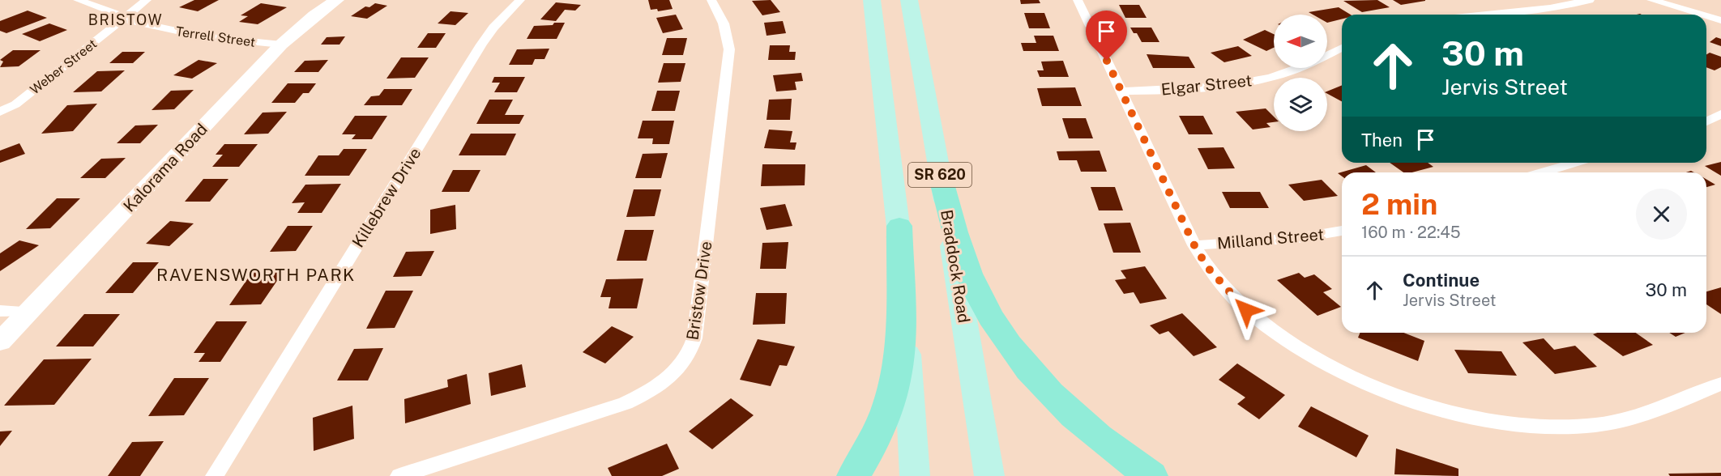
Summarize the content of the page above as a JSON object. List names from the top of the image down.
{
  "streets": {
    "main road": ["SR 620", "Braddock Road"],
    "street": [
      "Terrell Street",
      "Weber Street",
      "Elgar Street",
      "Kalorama Road",
      "Killebrew Drive",
      "Milland Street",
      "Bristow Drive"
    ]
  },
  "crossings": [
    ["Terrell Street", "Weber Street"],
    ["Terrell Street", "Kalorama Road"]
  ],
  "districts": ["BRISTOW", "RAVENSWORTH PARK"],
  "north": "left",
  "page": {
    "turn": ["30 m", "Jervis Street"],
    "then": "Then",
    "heading": ["2 min", "160 m · 22:45"],
    "list": [
      {
        "name": "Continue",
        "note": "Jervis Street",
        "value": "30 m"
      }
    ]
  }
}
